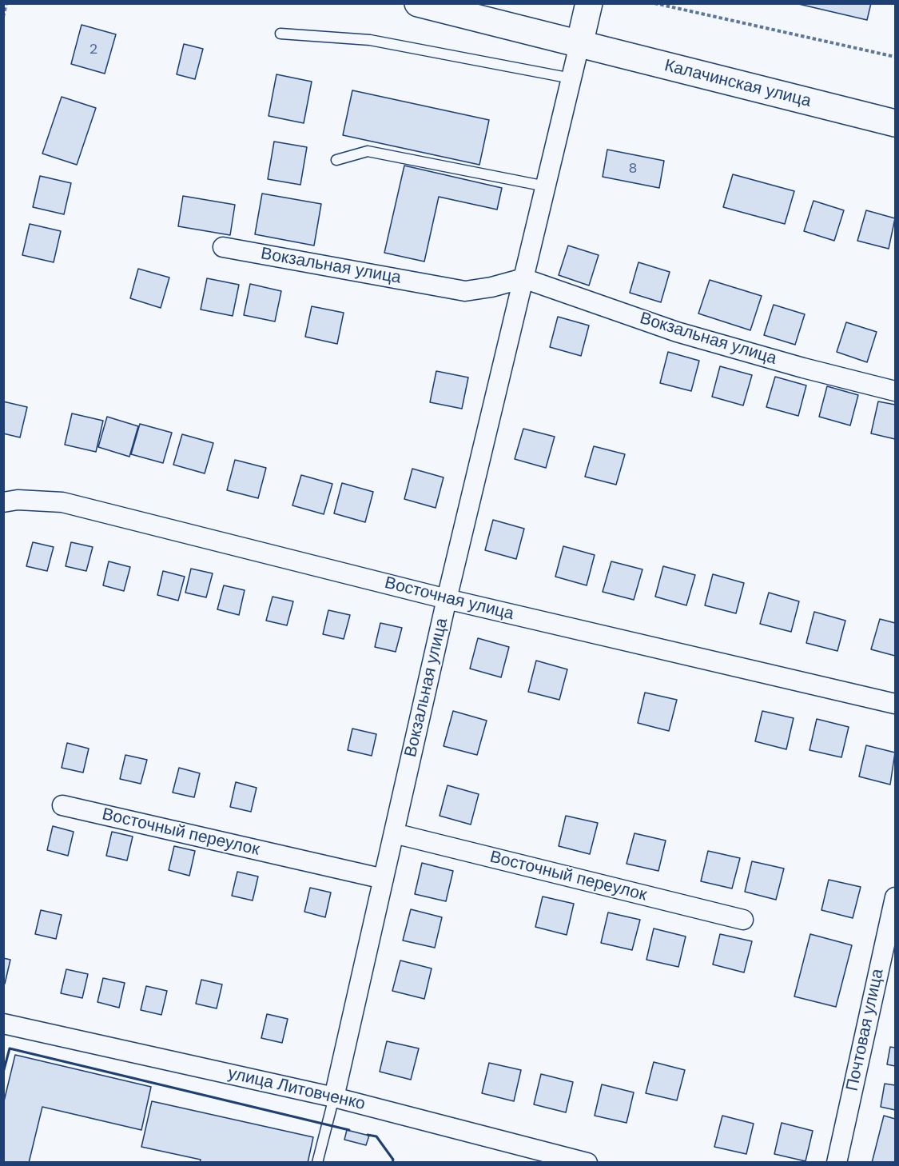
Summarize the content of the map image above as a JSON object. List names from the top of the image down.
{
  "streets": {
    "main road": ["Калачинская улица", "Вокзальная улица"],
    "street": [
      "Восточная улица",
      "Восточный переулок",
      "Почтовая улица",
      "улица Литовченко"
    ]
  },
  "crossings": [
    ["Калачинская улица", "Вокзальная улица"],
    ["Вокзальная улица", "Восточная улица"],
    ["Вокзальная улица", "Восточный переулок"],
    ["Вокзальная улица", "улица Литовченко"]
  ],
  "house_numbers": ["2", "8"]
}
